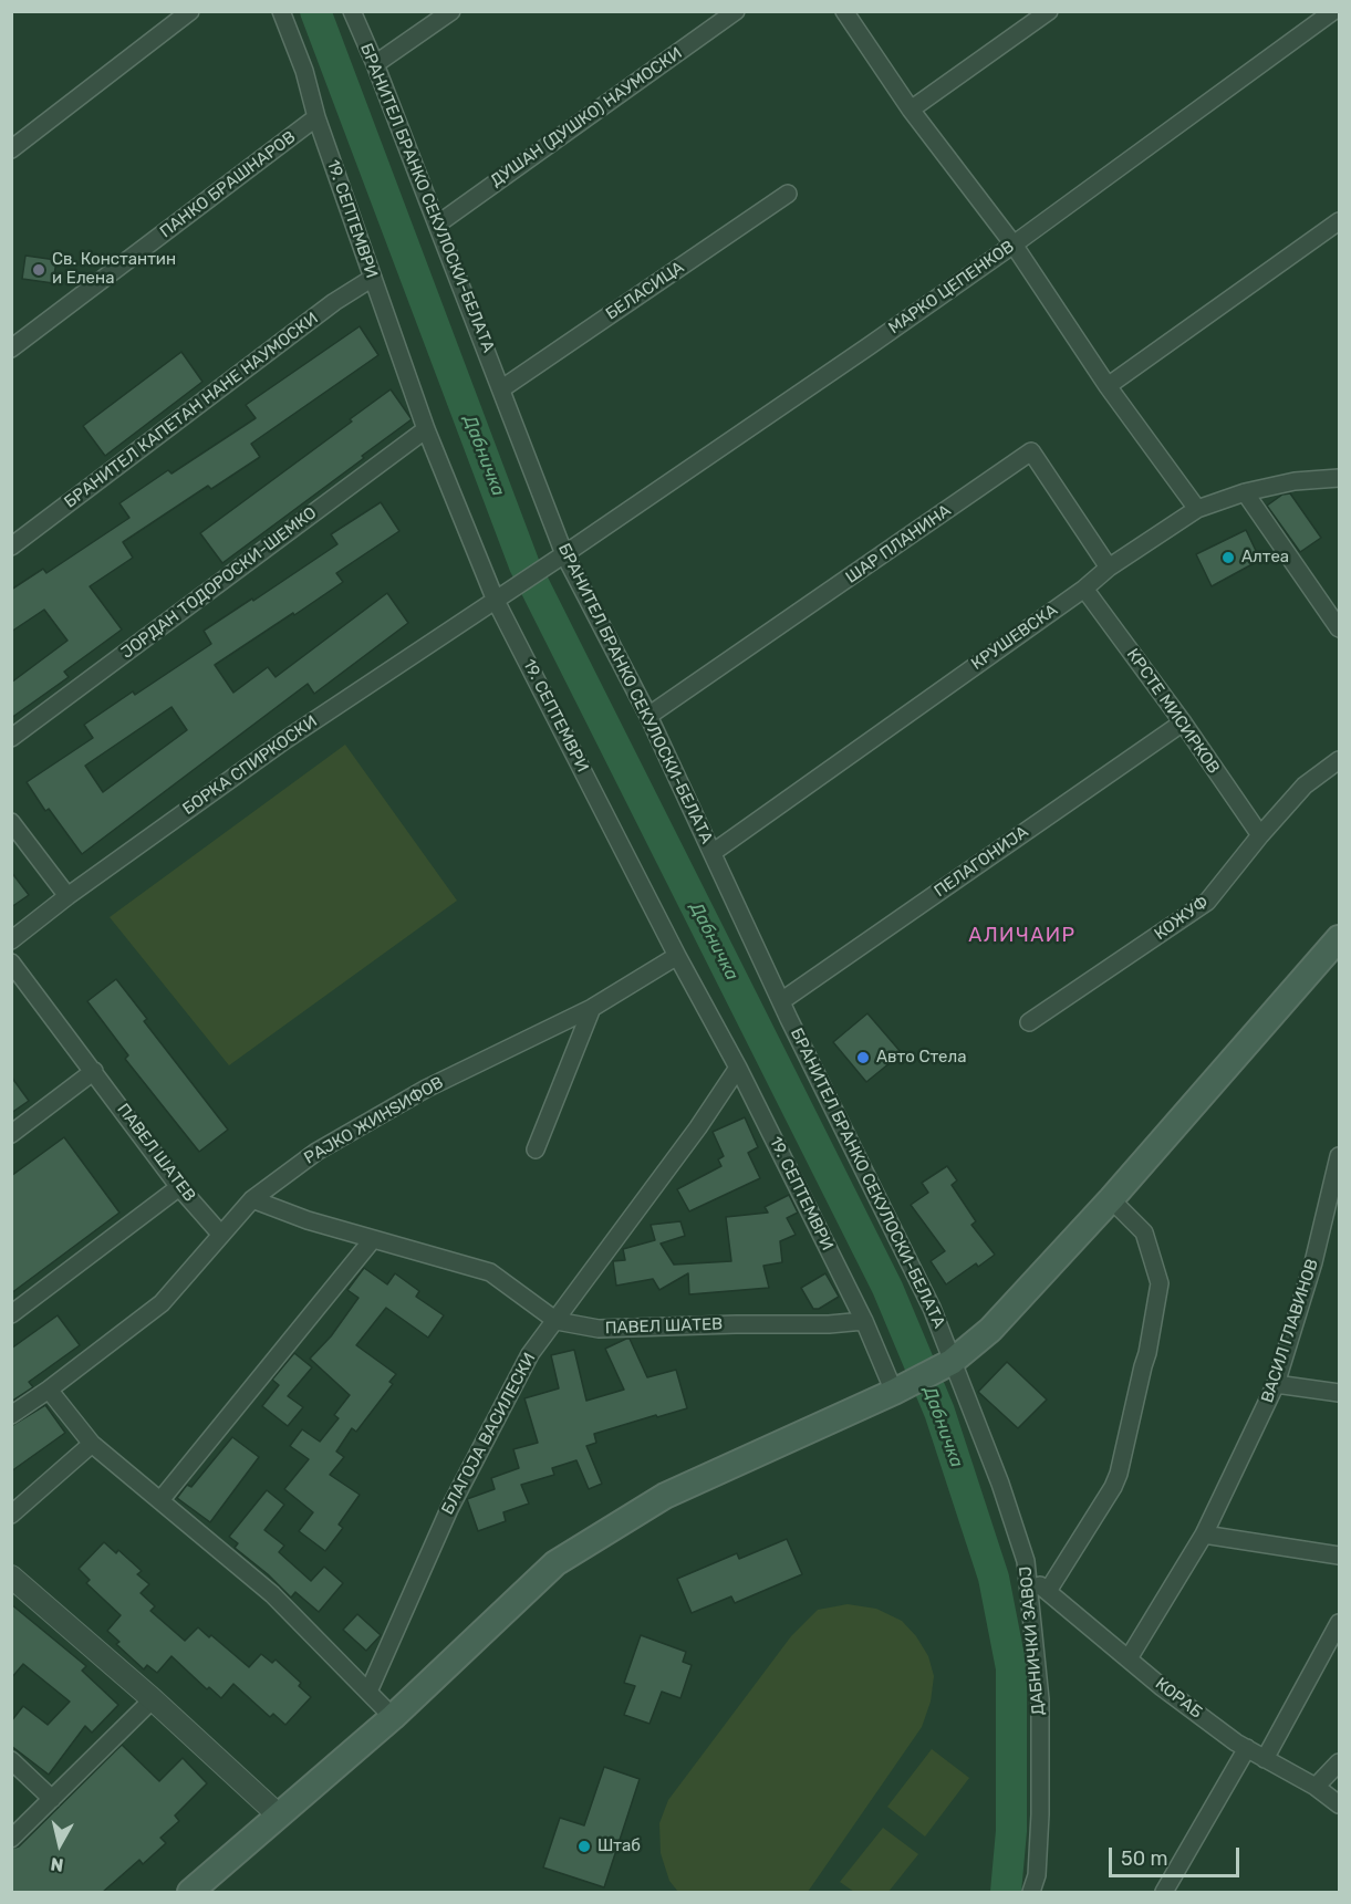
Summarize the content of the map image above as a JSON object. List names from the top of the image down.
{
  "streets": {
    "street": [
      "ДУШАН (ДУШКО) НАУМОСКИ",
      "ПАНКО БРАШНАРОВ",
      "БРАНИТЕЛ БРАНКО СЕКУЛОСКИ-БЕЛАТА",
      "19. СЕПТЕМВРИ",
      "МАРКО ЦЕПЕНКОВ",
      "БЕЛАСИЦА",
      "БРАНИТЕЛ КАПЕТАН НАНЕ НАУМОСКИ",
      "ШАР ПЛАНИНА",
      "ЈОРДАН ТОДОРОСКИ-ШЕМКО",
      "КРУШЕВСКА",
      "КРСТЕ МИСИРКОВ",
      "БОРКА СПИРКОСКИ",
      "ПЕЛАГОНИЈА",
      "КОЖУФ",
      "РАЈКО ЖИНЅИФОВ",
      "ПАВЕЛ ШАТЕВ",
      "ВАСИЛ ГЛАВИНОВ",
      "БЛАГОЈА ВАСИЛЕСКИ",
      "ДАБНИЧКИ ЗАВОЈ",
      "КОРАБ"
    ]
  },
  "crossings": [
    ["ДУШАН (ДУШКО) НАУМОСКИ", "БРАНИТЕЛ БРАНКО СЕКУЛОСКИ-БЕЛАТА"],
    ["ПАНКО БРАШНАРОВ", "19. СЕПТЕМВРИ"],
    ["БРАНИТЕЛ БРАНКО СЕКУЛОСКИ-БЕЛАТА", "МАРКО ЦЕПЕНКОВ"],
    ["БРАНИТЕЛ БРАНКО СЕКУЛОСКИ-БЕЛАТА", "БЕЛАСИЦА"],
    ["БРАНИТЕЛ БРАНКО СЕКУЛОСКИ-БЕЛАТА", "ШАР ПЛАНИНА"],
    ["БРАНИТЕЛ БРАНКО СЕКУЛОСКИ-БЕЛАТА", "КРУШЕВСКА"],
    ["БРАНИТЕЛ БРАНКО СЕКУЛОСКИ-БЕЛАТА", "ПЕЛАГОНИЈА"],
    ["БРАНИТЕЛ БРАНКО СЕКУЛОСКИ-БЕЛАТА", "ДАБНИЧКИ ЗАВОЈ"],
    ["19. СЕПТЕМВРИ", "МАРКО ЦЕПЕНКОВ"],
    ["19. СЕПТЕМВРИ", "БРАНИТЕЛ КАПЕТАН НАНЕ НАУМОСКИ"],
    ["19. СЕПТЕМВРИ", "ЈОРДАН ТОДОРОСКИ-ШЕМКО"],
    ["19. СЕПТЕМВРИ", "БОРКА СПИРКОСКИ"],
    ["19. СЕПТЕМВРИ", "РАЈКО ЖИНЅИФОВ"],
    ["19. СЕПТЕМВРИ", "ПАВЕЛ ШАТЕВ"],
    ["19. СЕПТЕМВРИ", "БЛАГОЈА ВАСИЛЕСКИ"],
    ["МАРКО ЦЕПЕНКОВ", "БОРКА СПИРКОСКИ"],
    ["ШАР ПЛАНИНА", "КРУШЕВСКА"],
    ["КРУШЕВСКА", "КРСТЕ МИСИРКОВ"],
    ["КРСТЕ МИСИРКОВ", "ПЕЛАГОНИЈА"],
    ["КРСТЕ МИСИРКОВ", "КОЖУФ"],
    ["РАЈКО ЖИНЅИФОВ", "ПАВЕЛ ШАТЕВ"],
    ["ПАВЕЛ ШАТЕВ", "БЛАГОЈА ВАСИЛЕСКИ"],
    ["ВАСИЛ ГЛАВИНОВ", "КОРАБ"],
    ["ДАБНИЧКИ ЗАВОЈ", "КОРАБ"]
  ],
  "districts": ["АЛИЧАИР"],
  "water": ["Дабничка"],
  "places": [
    "Св. Константин и Елена",
    "Алтеа",
    "Авто Стела",
    "Штаб"
  ],
  "scale_bar": "50 m",
  "north": "bottom"
}
